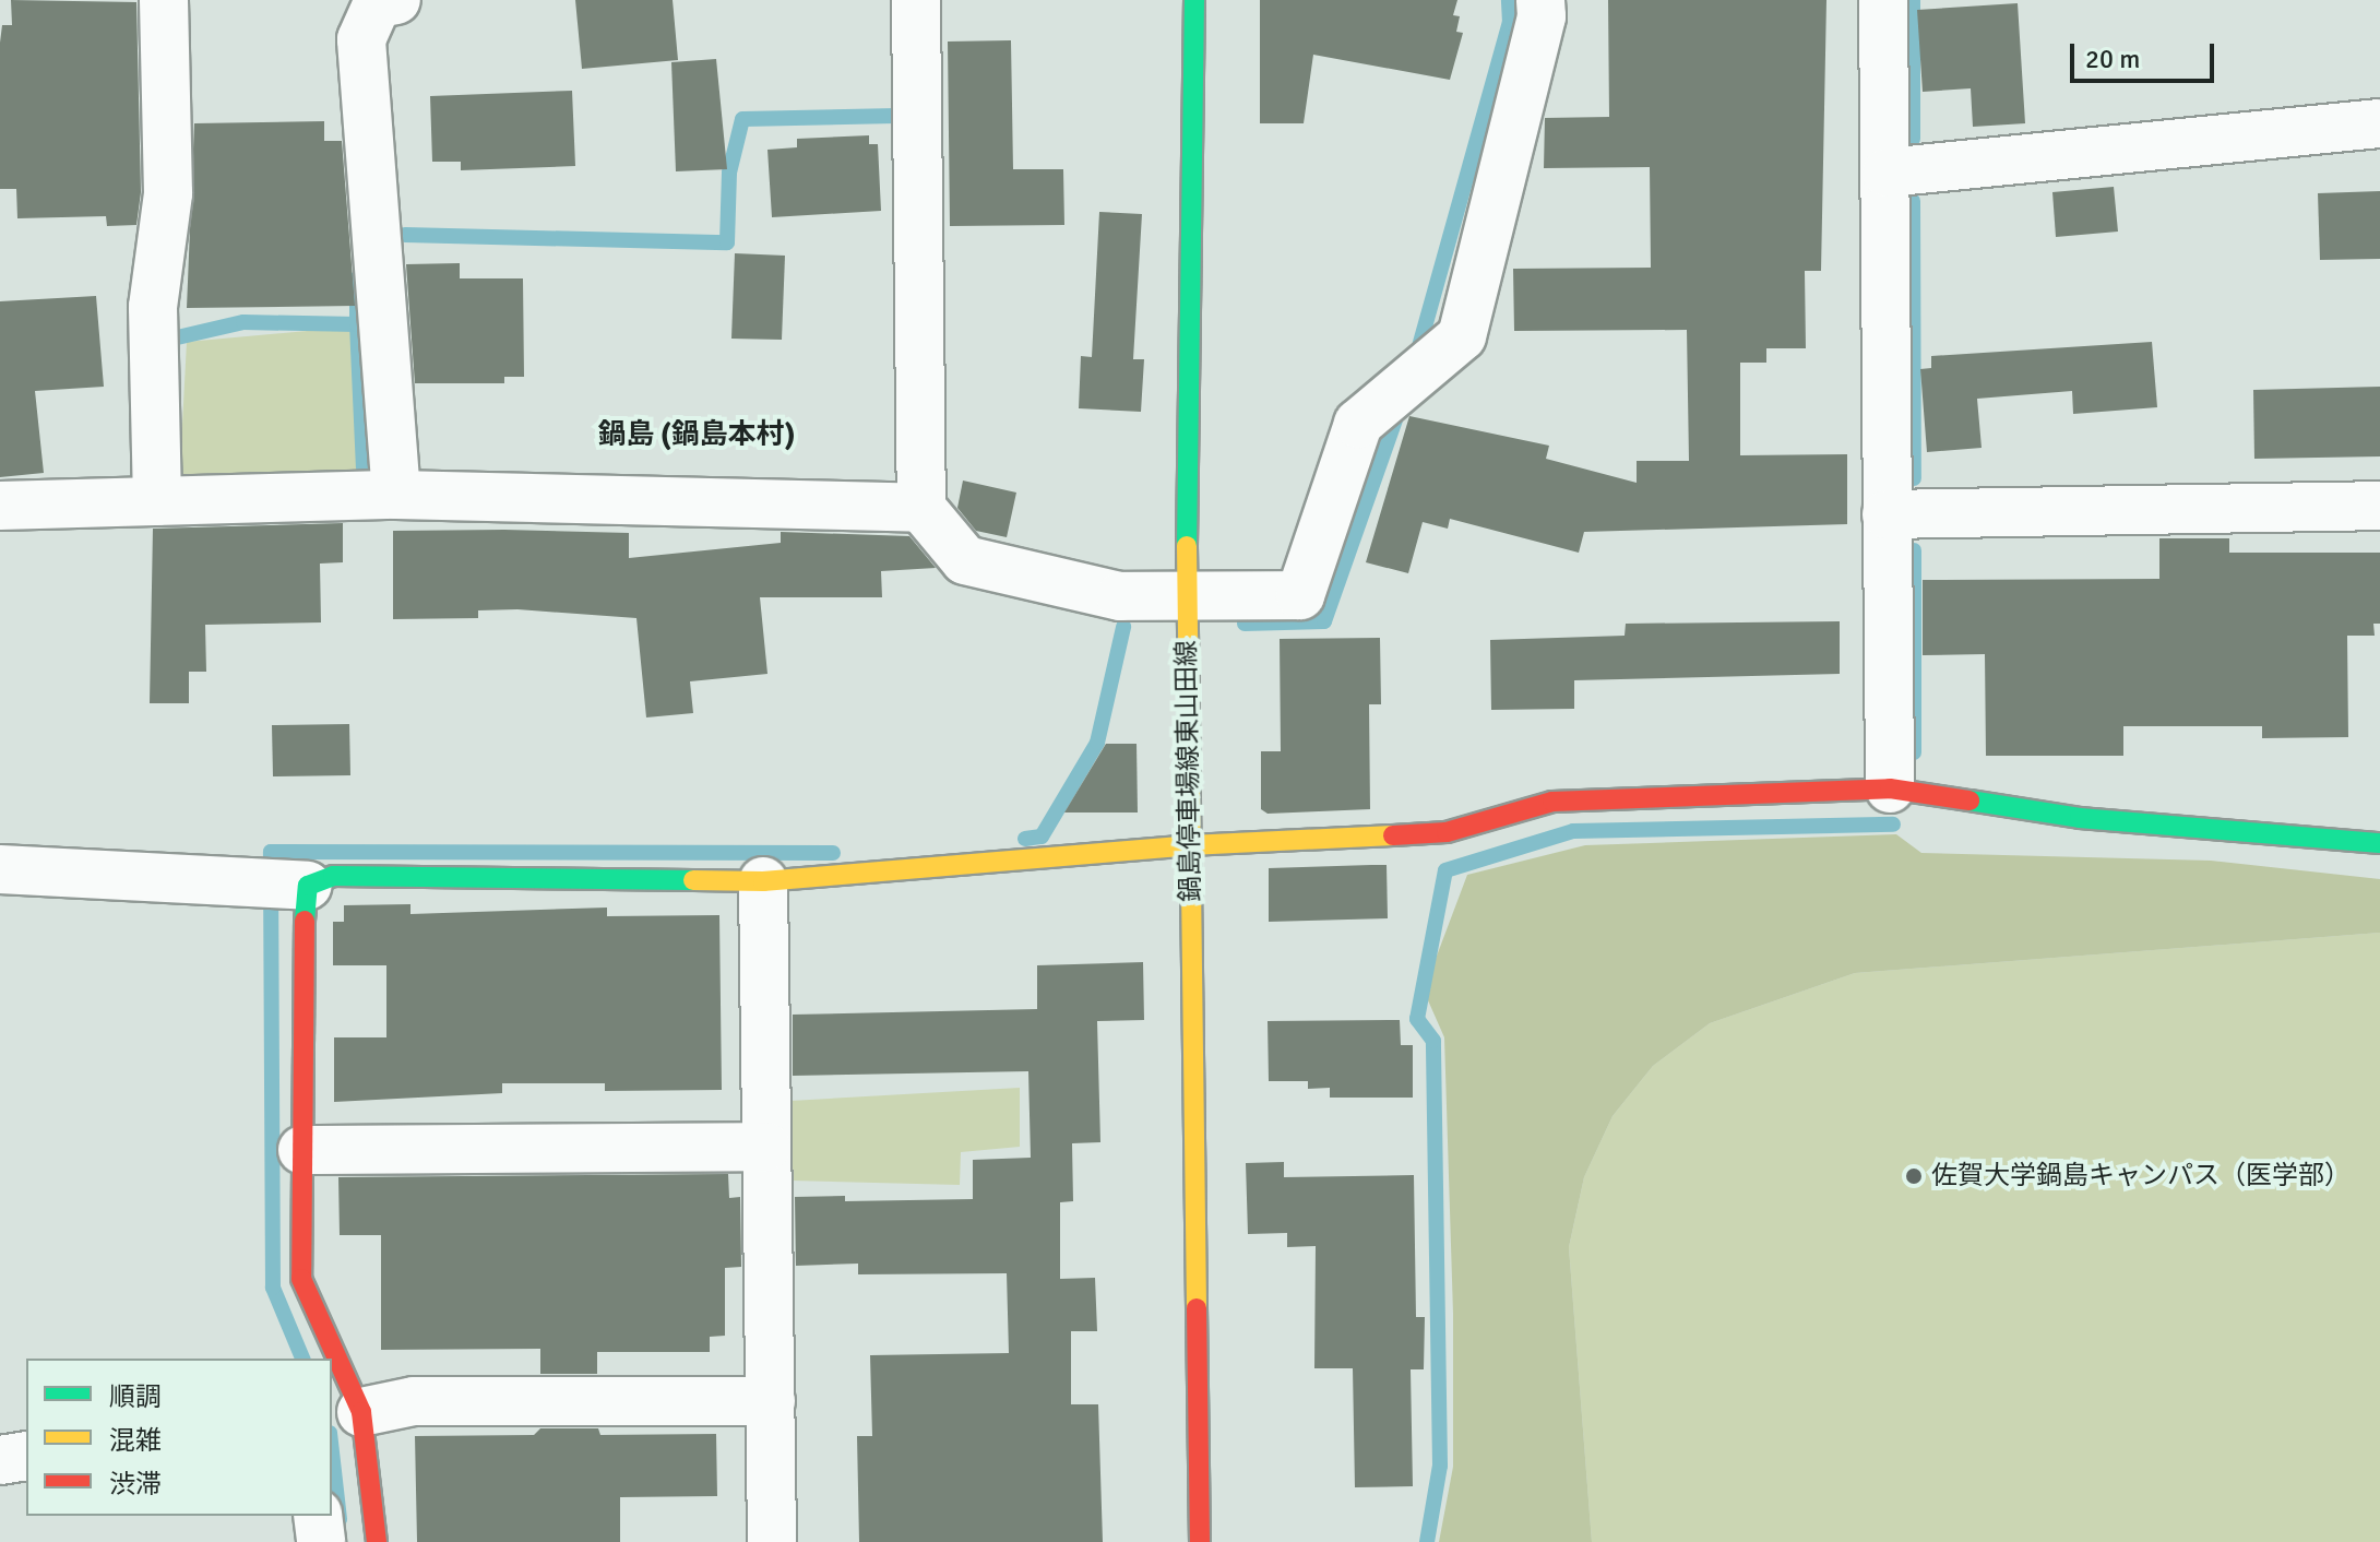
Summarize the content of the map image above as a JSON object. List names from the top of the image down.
{
  "streets": {
    "street": ["鍋島停車場線東山田線"]
  },
  "districts": ["鍋島 (鍋島本村)"],
  "places": ["佐賀大学鍋島キャンパス（医学部）"],
  "legend": ["順調", "混雑", "渋滞"],
  "scale_bar": "20 m"
}
